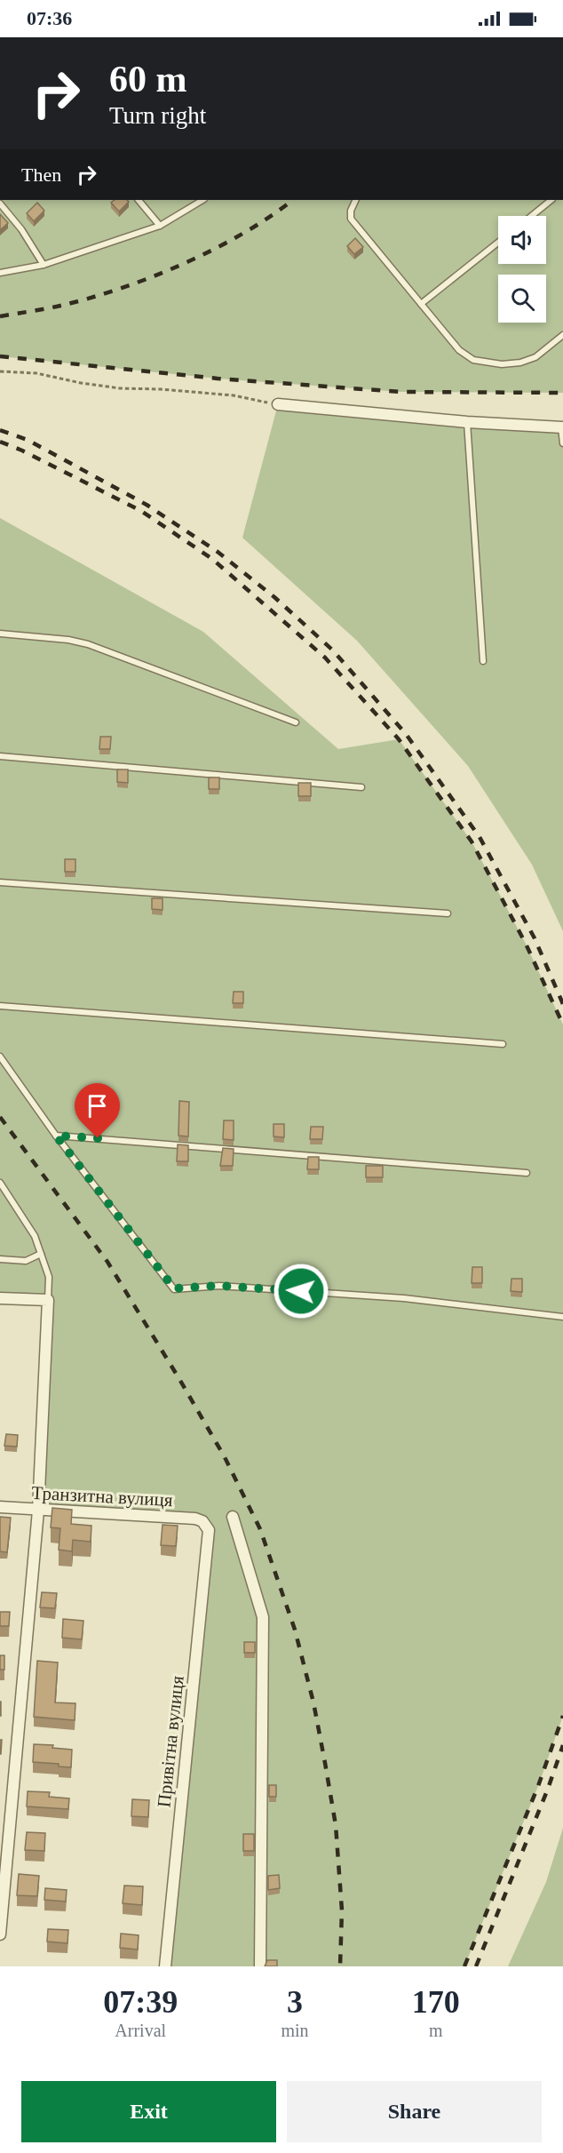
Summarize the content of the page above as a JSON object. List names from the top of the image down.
{
  "streets": {
    "street": ["Транзитна вулиця", "Привітна вулиця"]
  },
  "crossings": [
    ["Транзитна вулиця", "Привітна вулиця"]
  ],
  "page": {
    "status": "07:36",
    "turn": ["60 m", "Turn right"],
    "then": "Then",
    "eta": [
      "07:39",
      "Arrival",
      "3",
      "min",
      "170",
      "m"
    ],
    "buttons": ["Exit", "Share"]
  }
}
